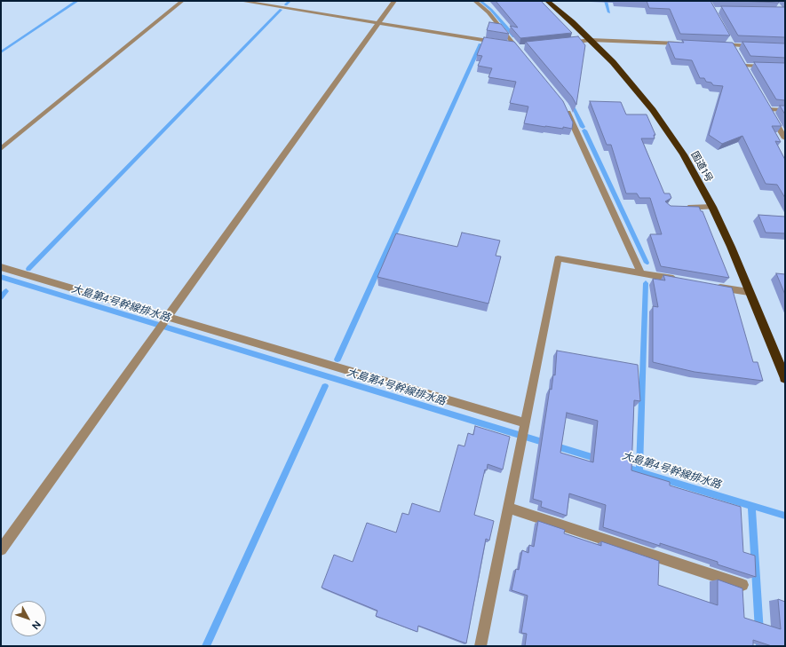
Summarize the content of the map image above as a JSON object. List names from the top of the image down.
{
  "streets": {
    "highway": ["国道1号"]
  },
  "water": ["大島第4号幹線排水路"],
  "north": "bottom right"
}
